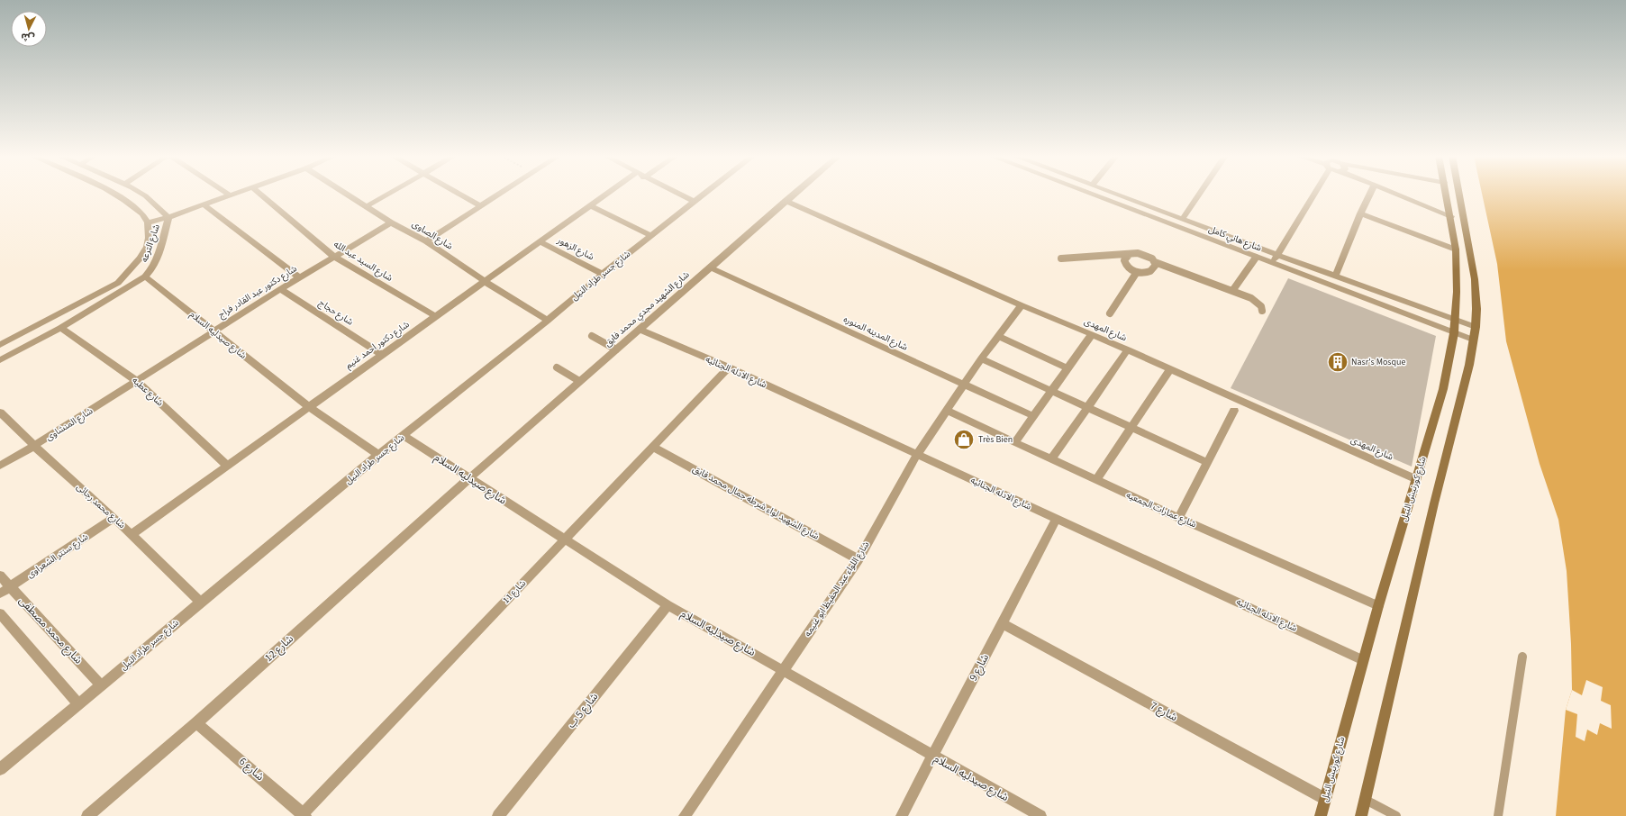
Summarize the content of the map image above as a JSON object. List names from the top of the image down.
{
  "streets": {
    "main road": ["شارع كورنيش النيل"],
    "street": [
      "شارع الصاوى",
      "شارع هاني كامل",
      "شارع الترعه",
      "شارع الزهور",
      "شارع السيد عبد الله",
      "شارع جسر طراد النيل",
      "شارع دكتور عبد القادر فراج",
      "شارع الشهيد مجدي محمد فايق",
      "شارع حجاج",
      "شارع المهدى",
      "شارع المدينه المنوره",
      "شارع صيدليه السلام",
      "شارع دكتور احمد غنيم",
      "شارع الادله الجنائيه",
      "شارع عطيه",
      "شارع المنشاوى",
      "شارع الشهيد لواء شرطه جمال محمد فايق",
      "شارع محمد رجائى",
      "شارع عمارات الجمعيه",
      "شارع سنتر الشعراوى",
      "شارع اللواء عبد الحفيظ ابو غنيمه",
      "شارع 11",
      "شارع محمد مصطفى",
      "شارع 12",
      "شارع 9",
      "شارع 5 ب",
      "شارع 7",
      "شارع 6"
    ]
  },
  "crossings": [
    ["شارع الصاوى", "شارع جسر طراد النيل"],
    ["شارع الصاوى", "شارع دكتور عبد القادر فراج"],
    ["شارع الصاوى", "شارع دكتور احمد غنيم"],
    ["شارع هاني كامل", "شارع كورنيش النيل"],
    ["شارع الترعه", "شارع صيدليه السلام"],
    ["شارع الترعه", "شارع عطيه"],
    ["شارع الزهور", "شارع جسر طراد النيل"],
    ["شارع الزهور", "شارع دكتور احمد غنيم"],
    ["شارع السيد عبد الله", "شارع دكتور عبد القادر فراج"],
    ["شارع السيد عبد الله", "شارع دكتور احمد غنيم"],
    ["شارع جسر طراد النيل", "شارع صيدليه السلام"],
    ["شارع جسر طراد النيل", "شارع محمد رجائى"],
    ["شارع جسر طراد النيل", "شارع محمد مصطفى"],
    ["شارع دكتور عبد القادر فراج", "شارع حجاج"],
    ["شارع دكتور عبد القادر فراج", "شارع صيدليه السلام"],
    ["شارع دكتور عبد القادر فراج", "شارع عطيه"],
    ["شارع دكتور عبد القادر فراج", "شارع المنشاوى"],
    ["شارع الشهيد مجدي محمد فايق", "شارع المهدى"],
    ["شارع الشهيد مجدي محمد فايق", "شارع المدينه المنوره"],
    ["شارع الشهيد مجدي محمد فايق", "شارع صيدليه السلام"],
    ["شارع الشهيد مجدي محمد فايق", "شارع الادله الجنائيه"],
    ["شارع الشهيد مجدي محمد فايق", "شارع 12"],
    ["شارع حجاج", "شارع دكتور احمد غنيم"],
    ["شارع المهدى", "شارع كورنيش النيل"],
    ["شارع المهدى", "شارع اللواء عبد الحفيظ ابو غنيمه"],
    ["شارع المدينه المنوره", "شارع اللواء عبد الحفيظ ابو غنيمه"],
    ["شارع صيدليه السلام", "شارع دكتور احمد غنيم"],
    ["شارع صيدليه السلام", "شارع اللواء عبد الحفيظ ابو غنيمه"],
    ["شارع صيدليه السلام", "شارع 11"],
    ["شارع صيدليه السلام", "شارع 12"],
    ["شارع صيدليه السلام", "شارع 9"],
    ["شارع صيدليه السلام", "شارع 5 ب"],
    ["شارع دكتور احمد غنيم", "شارع عطيه"],
    ["شارع دكتور احمد غنيم", "شارع محمد رجائى"],
    ["شارع الادله الجنائيه", "شارع كورنيش النيل"],
    ["شارع الادله الجنائيه", "شارع اللواء عبد الحفيظ ابو غنيمه"],
    ["شارع الادله الجنائيه", "شارع 11"],
    ["شارع الادله الجنائيه", "شارع 9"],
    ["شارع عطيه", "شارع المنشاوى"],
    ["شارع المنشاوى", "شارع محمد رجائى"],
    ["شارع كورنيش النيل", "شارع عمارات الجمعيه"],
    ["شارع كورنيش النيل", "شارع 7"],
    ["شارع الشهيد لواء شرطه جمال محمد فايق", "شارع اللواء عبد الحفيظ ابو غنيمه"],
    ["شارع الشهيد لواء شرطه جمال محمد فايق", "شارع 11"],
    ["شارع محمد رجائى", "شارع سنتر الشعراوى"],
    ["شارع عمارات الجمعيه", "شارع اللواء عبد الحفيظ ابو غنيمه"],
    ["شارع سنتر الشعراوى", "شارع محمد مصطفى"],
    ["شارع 11", "شارع 6"],
    ["شارع 12", "شارع 6"],
    ["شارع 9", "شارع 7"]
  ],
  "places": {
    "building": ["Nasr's Mosque"],
    "shop": ["Très Bien"]
  },
  "north": "bottom"
}
